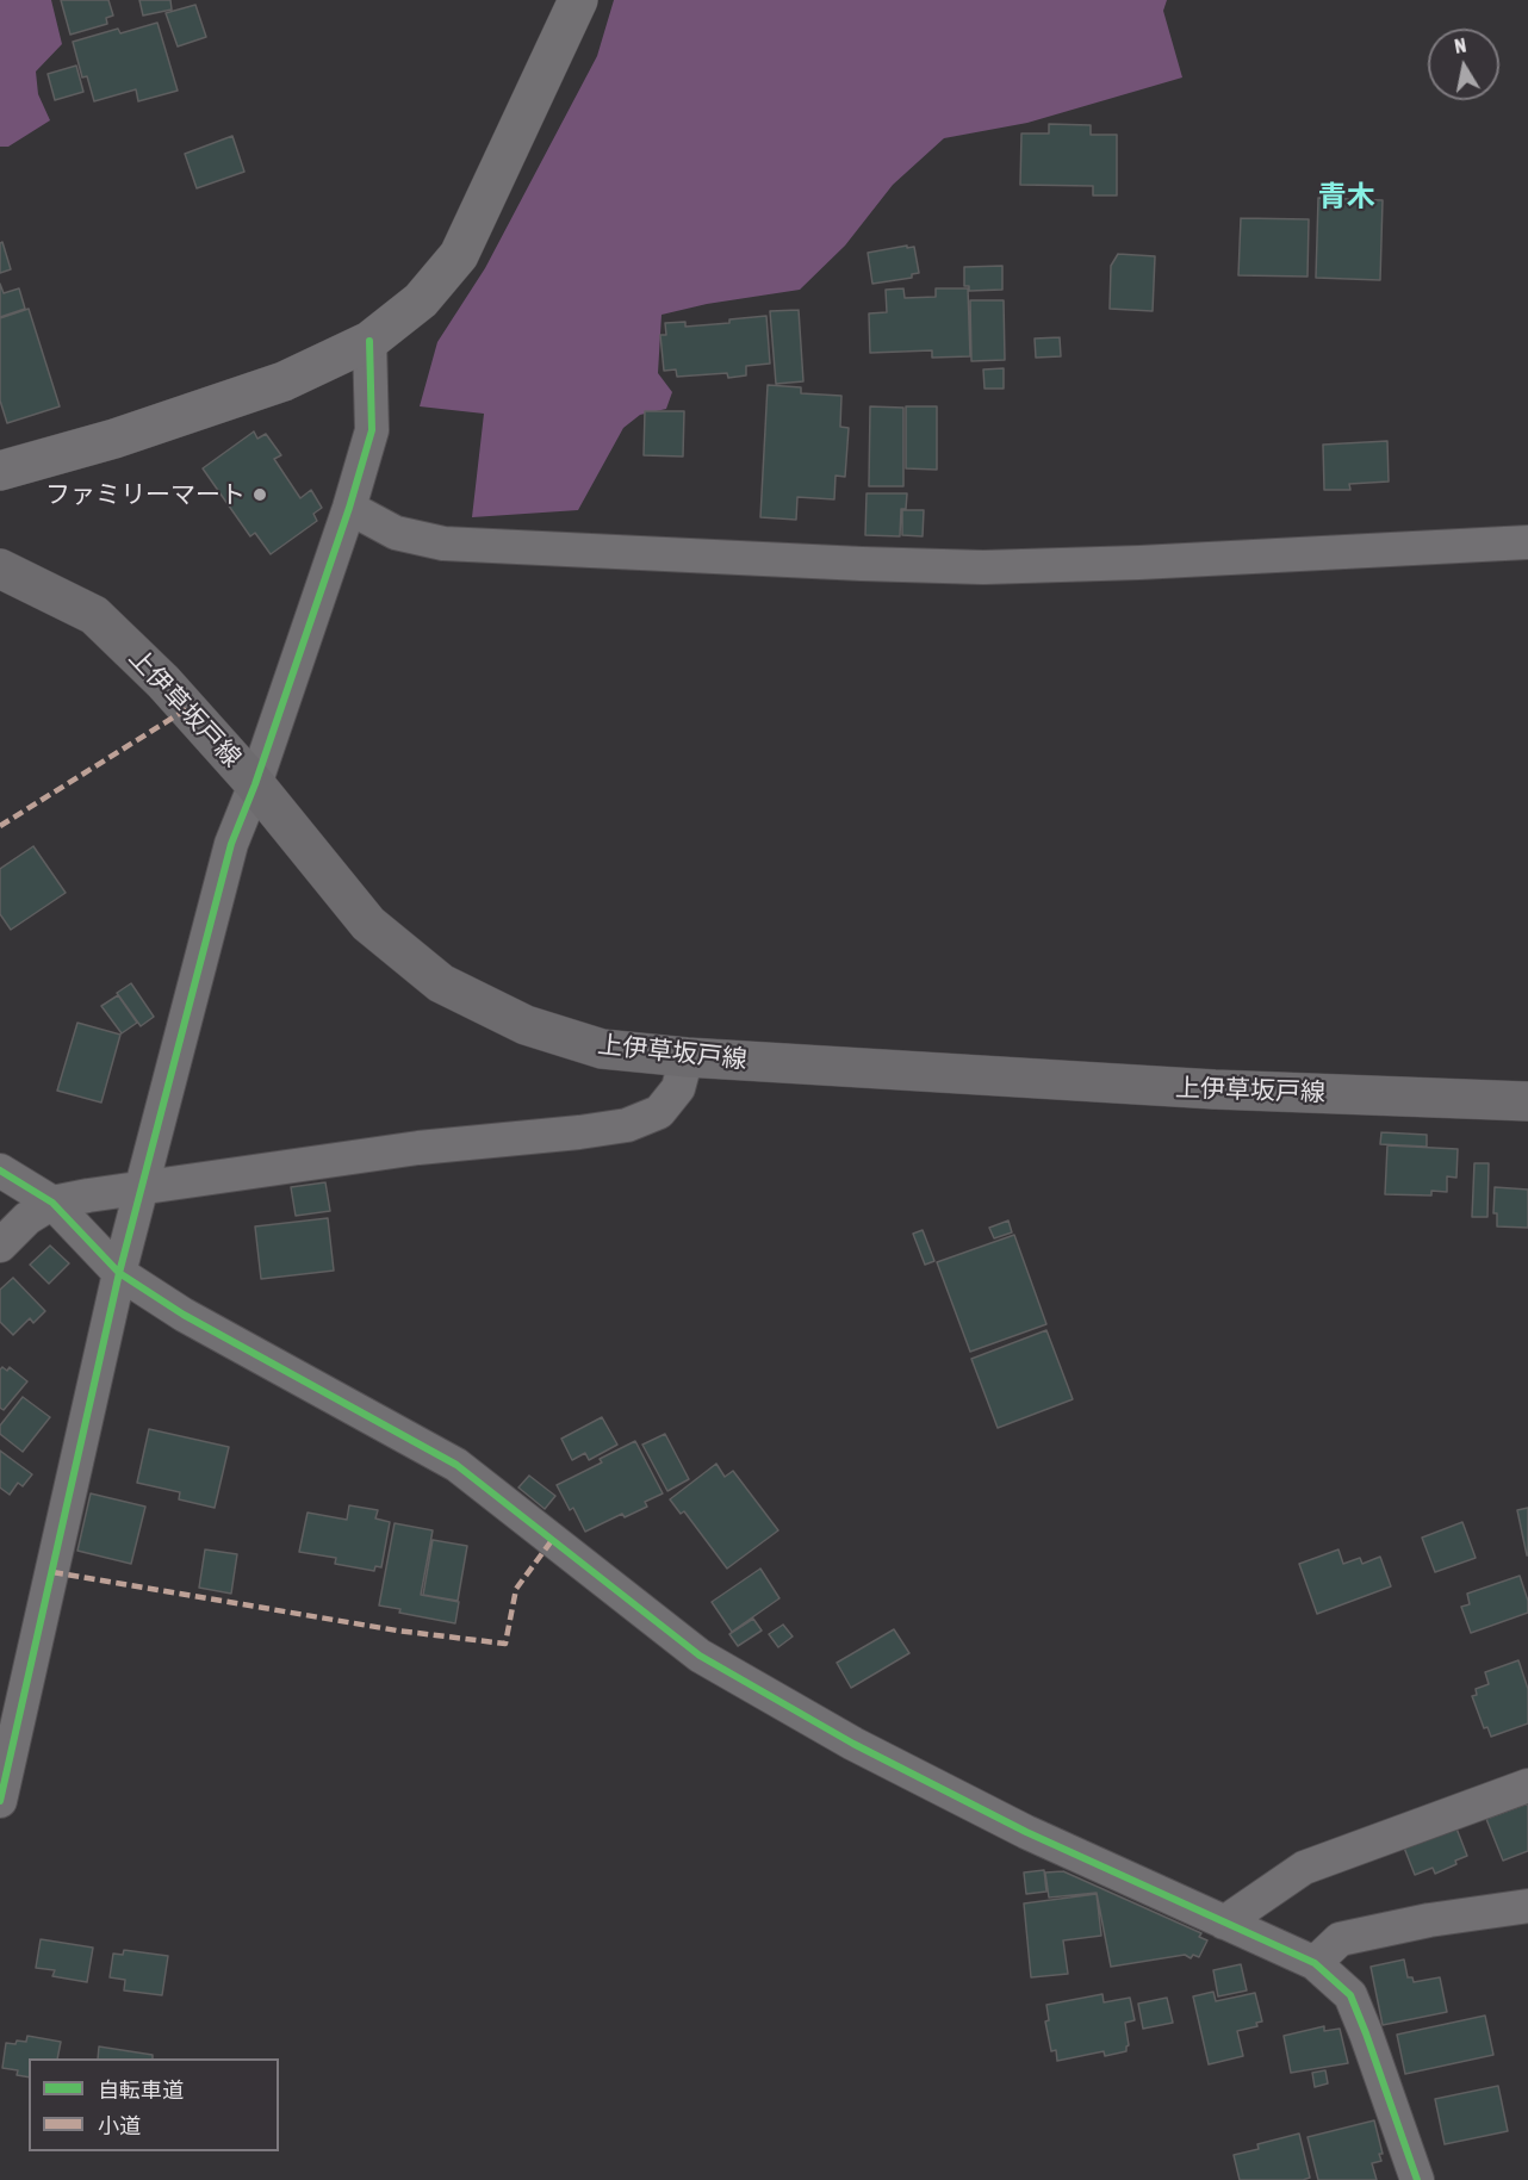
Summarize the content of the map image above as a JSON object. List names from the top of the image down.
{
  "streets": {
    "main road": ["上伊草坂戸線"]
  },
  "districts": ["青木"],
  "places": ["ファミリーマート"],
  "legend": ["自転車道", "小道"],
  "north": "top"
}
